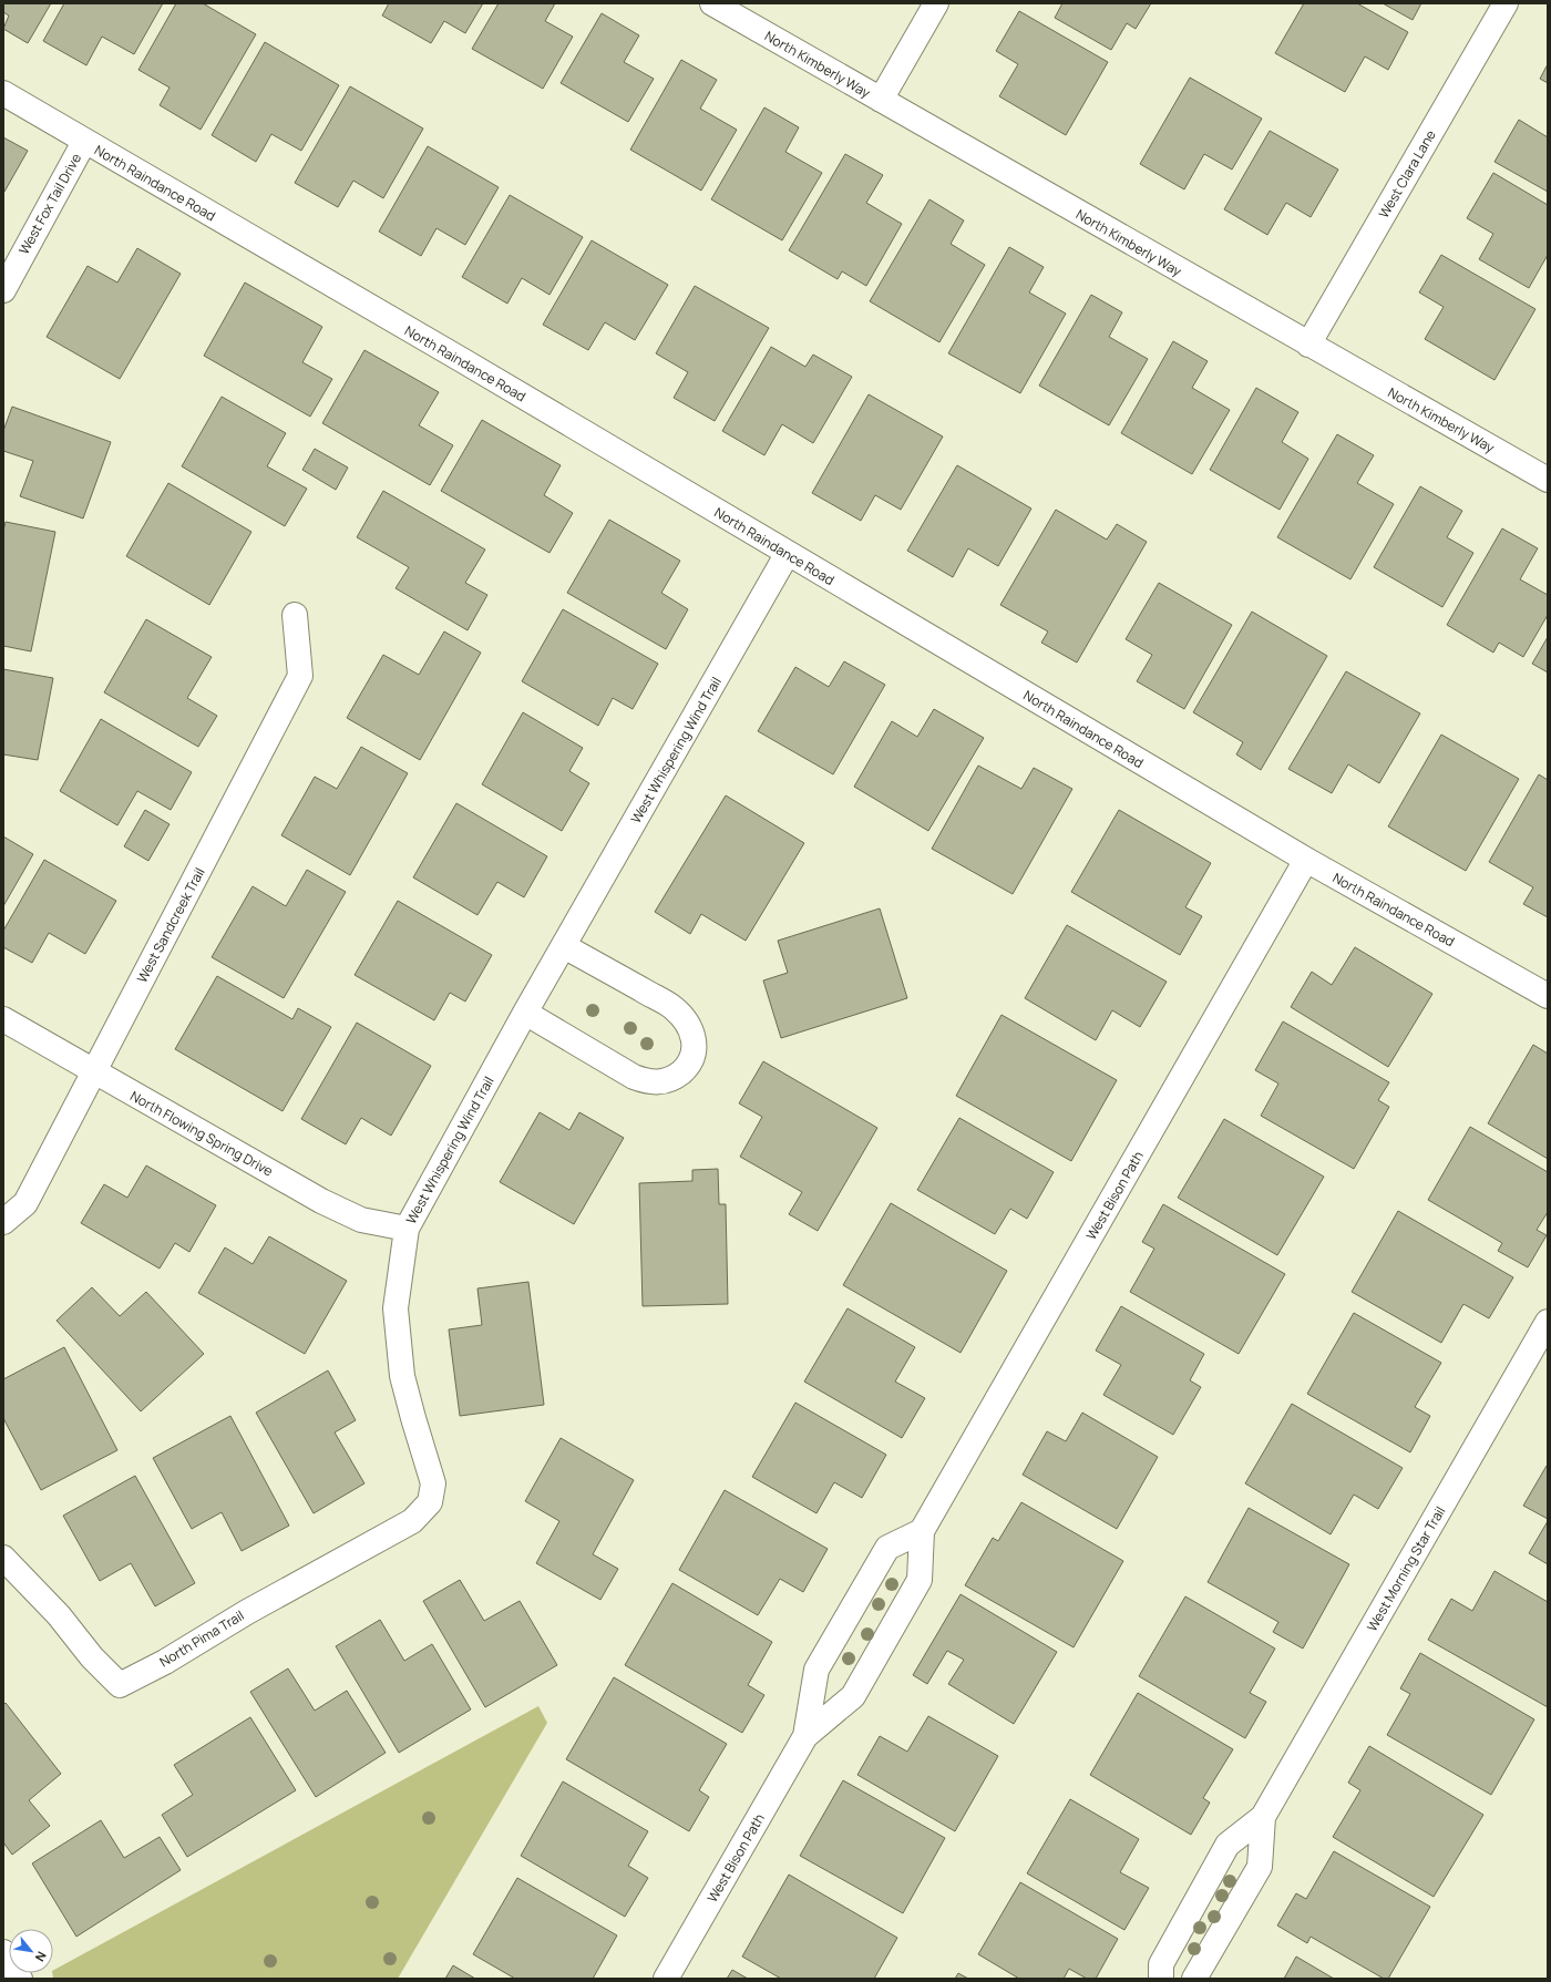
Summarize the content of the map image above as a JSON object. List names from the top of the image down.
{
  "streets": {
    "street": [
      "North Kimberly Way",
      "West Clara Lane",
      "North Raindance Road",
      "West Fox Tail Drive",
      "West Whispering Wind Trail",
      "West Sandcreek Trail",
      "North Flowing Spring Drive",
      "West Bison Path",
      "West Morning Star Trail",
      "North Pima Trail"
    ]
  },
  "crossings": [
    ["North Kimberly Way", "West Clara Lane"],
    ["North Raindance Road", "West Fox Tail Drive"],
    ["North Raindance Road", "West Whispering Wind Trail"],
    ["North Raindance Road", "West Bison Path"],
    ["West Whispering Wind Trail", "North Flowing Spring Drive"],
    ["West Whispering Wind Trail", "North Pima Trail"],
    ["West Sandcreek Trail", "North Flowing Spring Drive"]
  ],
  "north": "bottom right"
}
